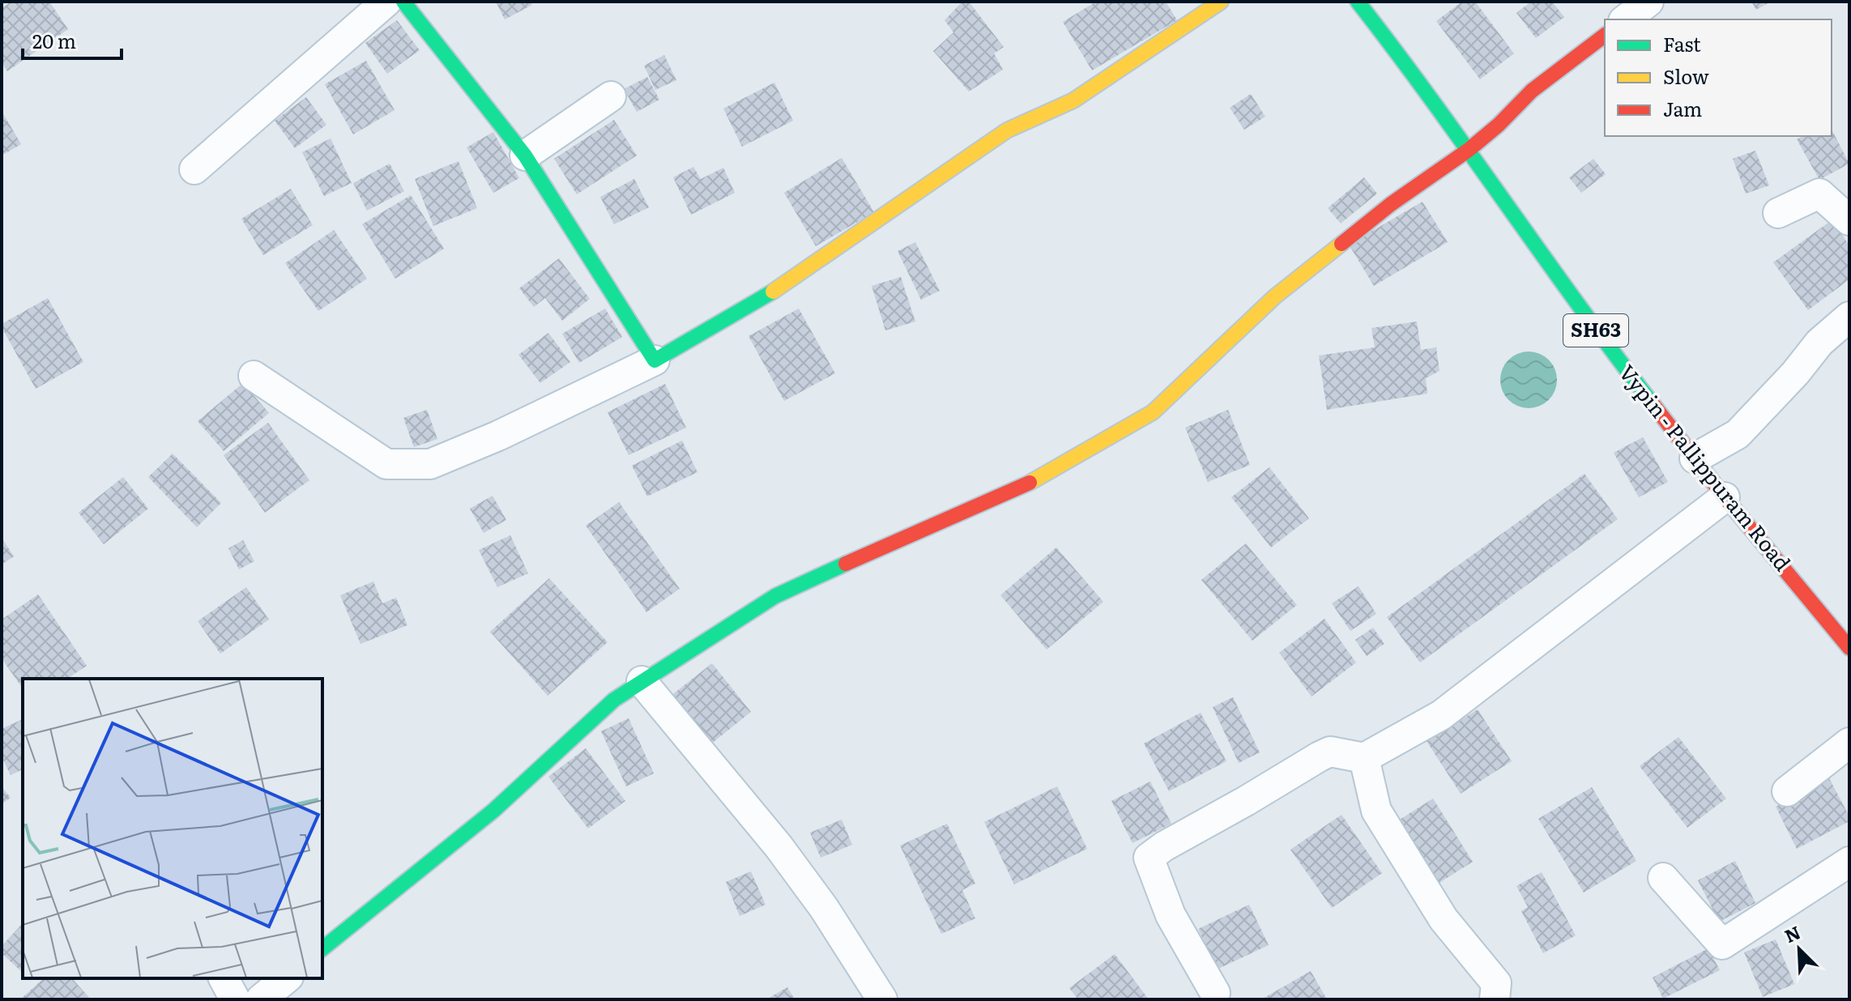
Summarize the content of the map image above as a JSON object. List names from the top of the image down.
{
  "streets": {
    "street": ["SH63", "Vypin - Pallippuram Road"]
  },
  "legend": ["Fast", "Slow", "Jam"],
  "scale_bar": "20 m",
  "north": "top left"
}
